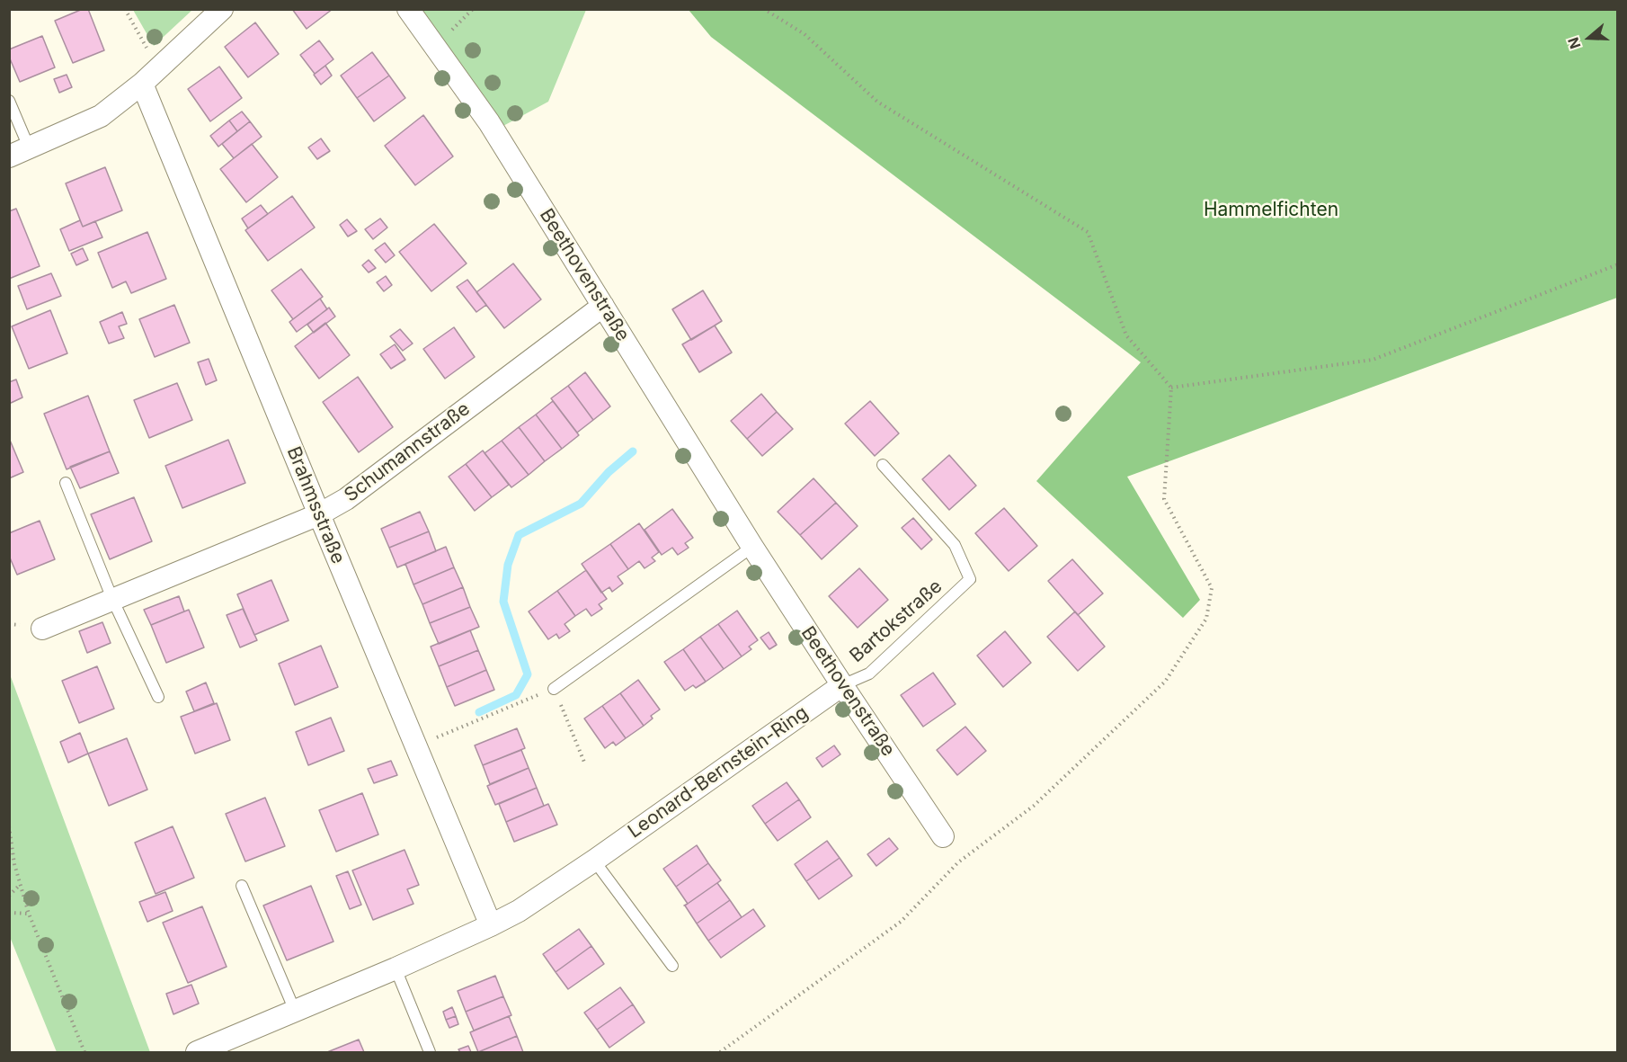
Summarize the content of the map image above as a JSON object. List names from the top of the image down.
{
  "streets": {
    "street": [
      "Beethovenstraße",
      "Schumannstraße",
      "Brahmsstraße",
      "Leonard-Bernstein-Ring"
    ],
    "lane": ["Bartokstraße"]
  },
  "crossings": [
    ["Beethovenstraße", "Schumannstraße"],
    ["Beethovenstraße", "Bartokstraße"],
    ["Beethovenstraße", "Leonard-Bernstein-Ring"],
    ["Schumannstraße", "Brahmsstraße"],
    ["Brahmsstraße", "Leonard-Bernstein-Ring"],
    ["Bartokstraße", "Leonard-Bernstein-Ring"]
  ],
  "parks": ["Hammelfichten"],
  "north": "left"
}
